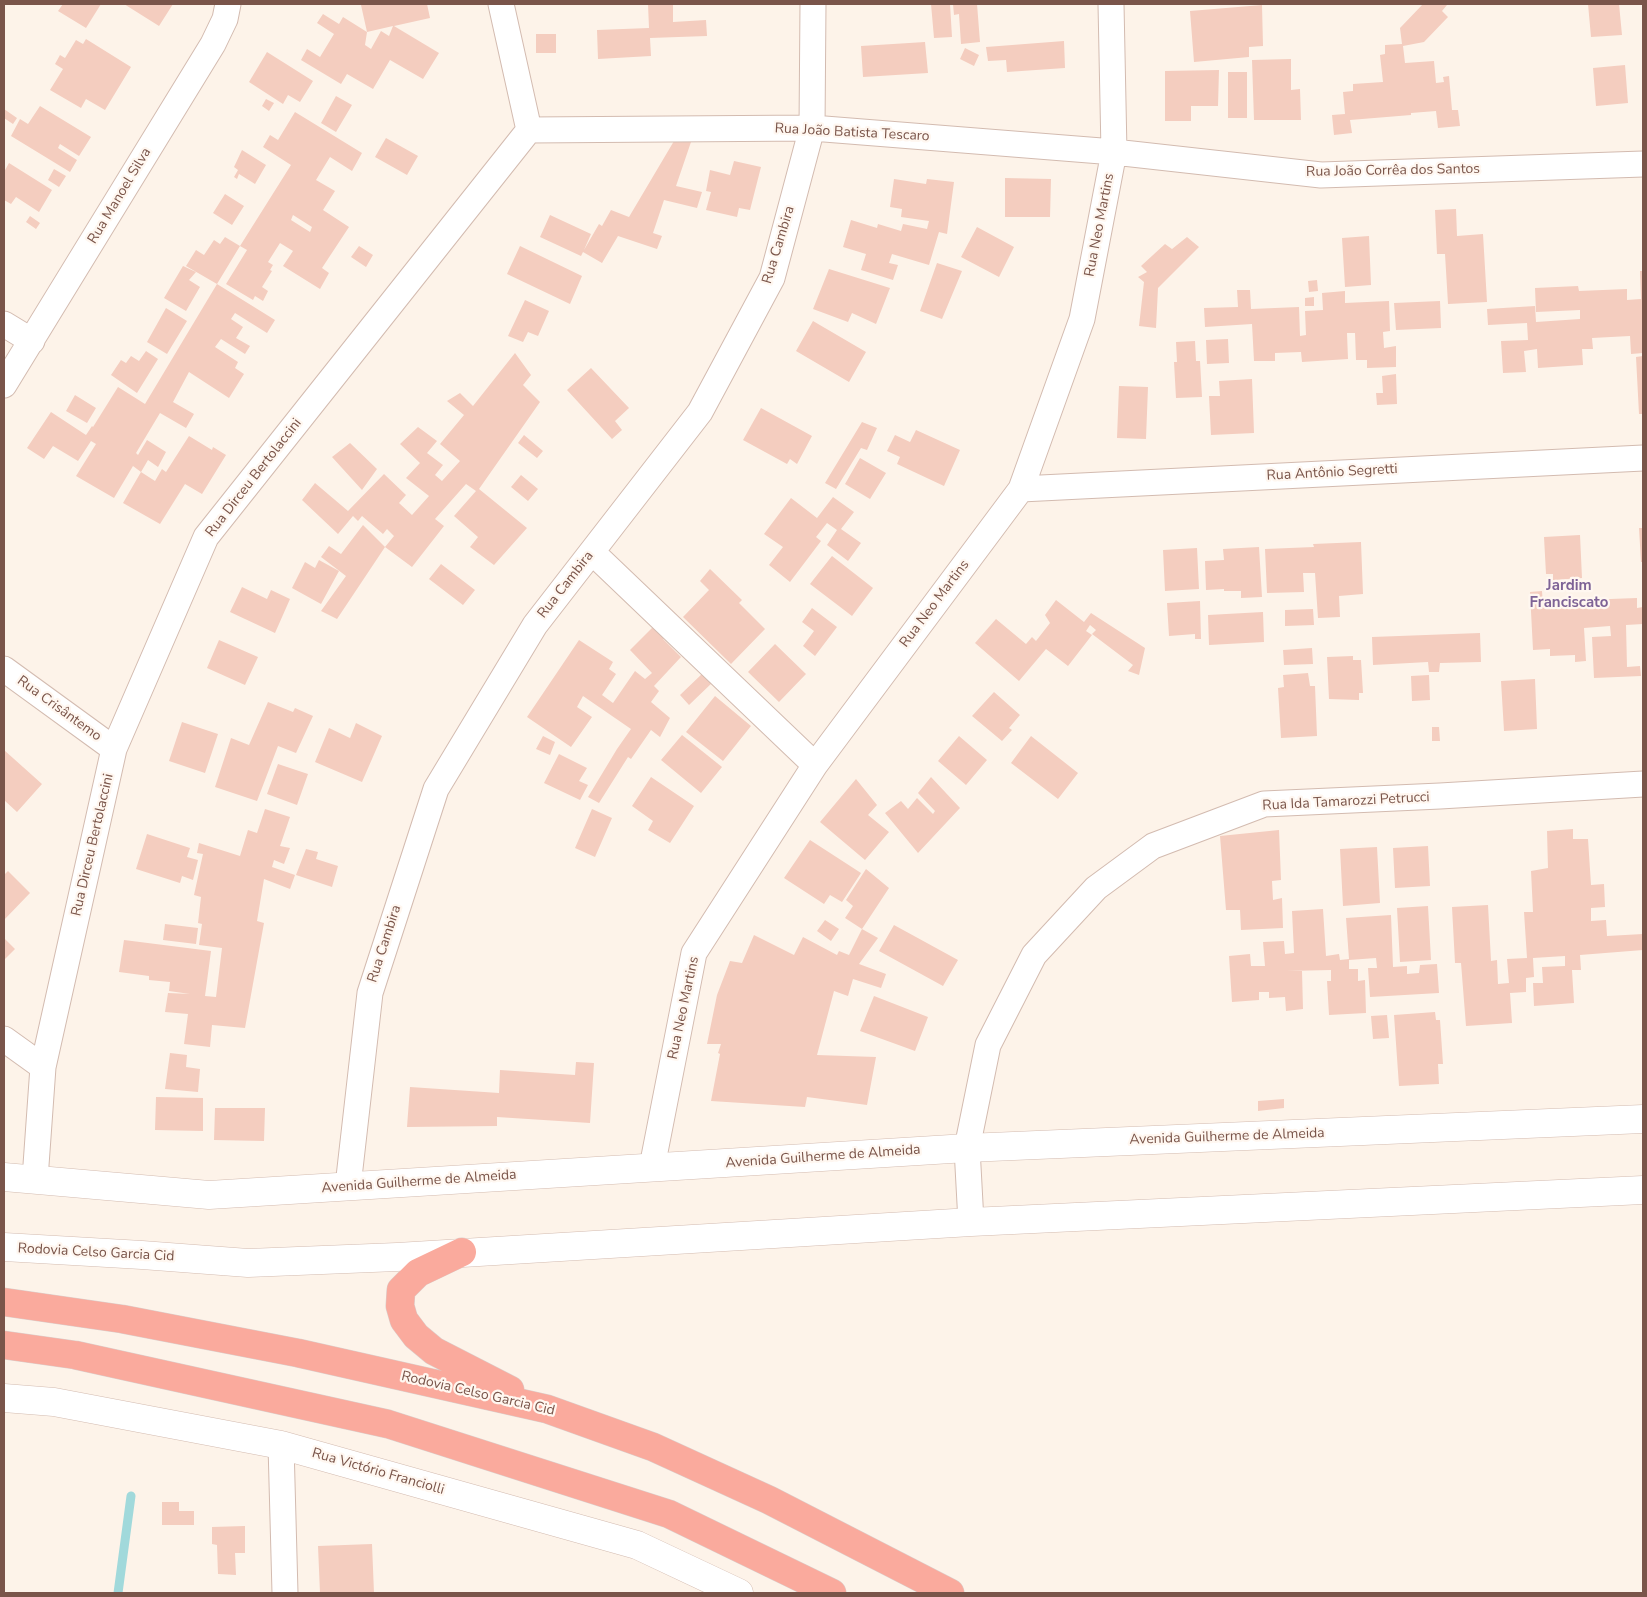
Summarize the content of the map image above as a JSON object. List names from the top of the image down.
{
  "streets": {
    "highway": ["Rodovia Celso Garcia Cid"],
    "street": [
      "Rua João Batista Tescaro",
      "Rua João Corrêa dos Santos",
      "Rua Manoel Silva",
      "Rua Neo Martins",
      "Rua Cambira",
      "Rua Antônio Segretti",
      "Rua Dirceu Bertolaccini",
      "Rua Crisântemo",
      "Rua Ida Tamarozzi Petrucci",
      "Avenida Guilherme de Almeida",
      "Rua Victório Franciolli"
    ]
  },
  "crossings": [
    ["Rua João Batista Tescaro", "Rua João Corrêa dos Santos"],
    ["Rua João Batista Tescaro", "Rua Neo Martins"],
    ["Rua João Batista Tescaro", "Rua Cambira"],
    ["Rua João Batista Tescaro", "Rua Dirceu Bertolaccini"],
    ["Rua João Corrêa dos Santos", "Rua Neo Martins"],
    ["Rua Neo Martins", "Rua Antônio Segretti"],
    ["Rua Neo Martins", "Avenida Guilherme de Almeida"],
    ["Rua Cambira", "Avenida Guilherme de Almeida"],
    ["Rua Dirceu Bertolaccini", "Rua Crisântemo"],
    ["Rua Dirceu Bertolaccini", "Avenida Guilherme de Almeida"],
    ["Rua Ida Tamarozzi Petrucci", "Avenida Guilherme de Almeida"]
  ],
  "districts": ["Jardim Franciscato"]
}
